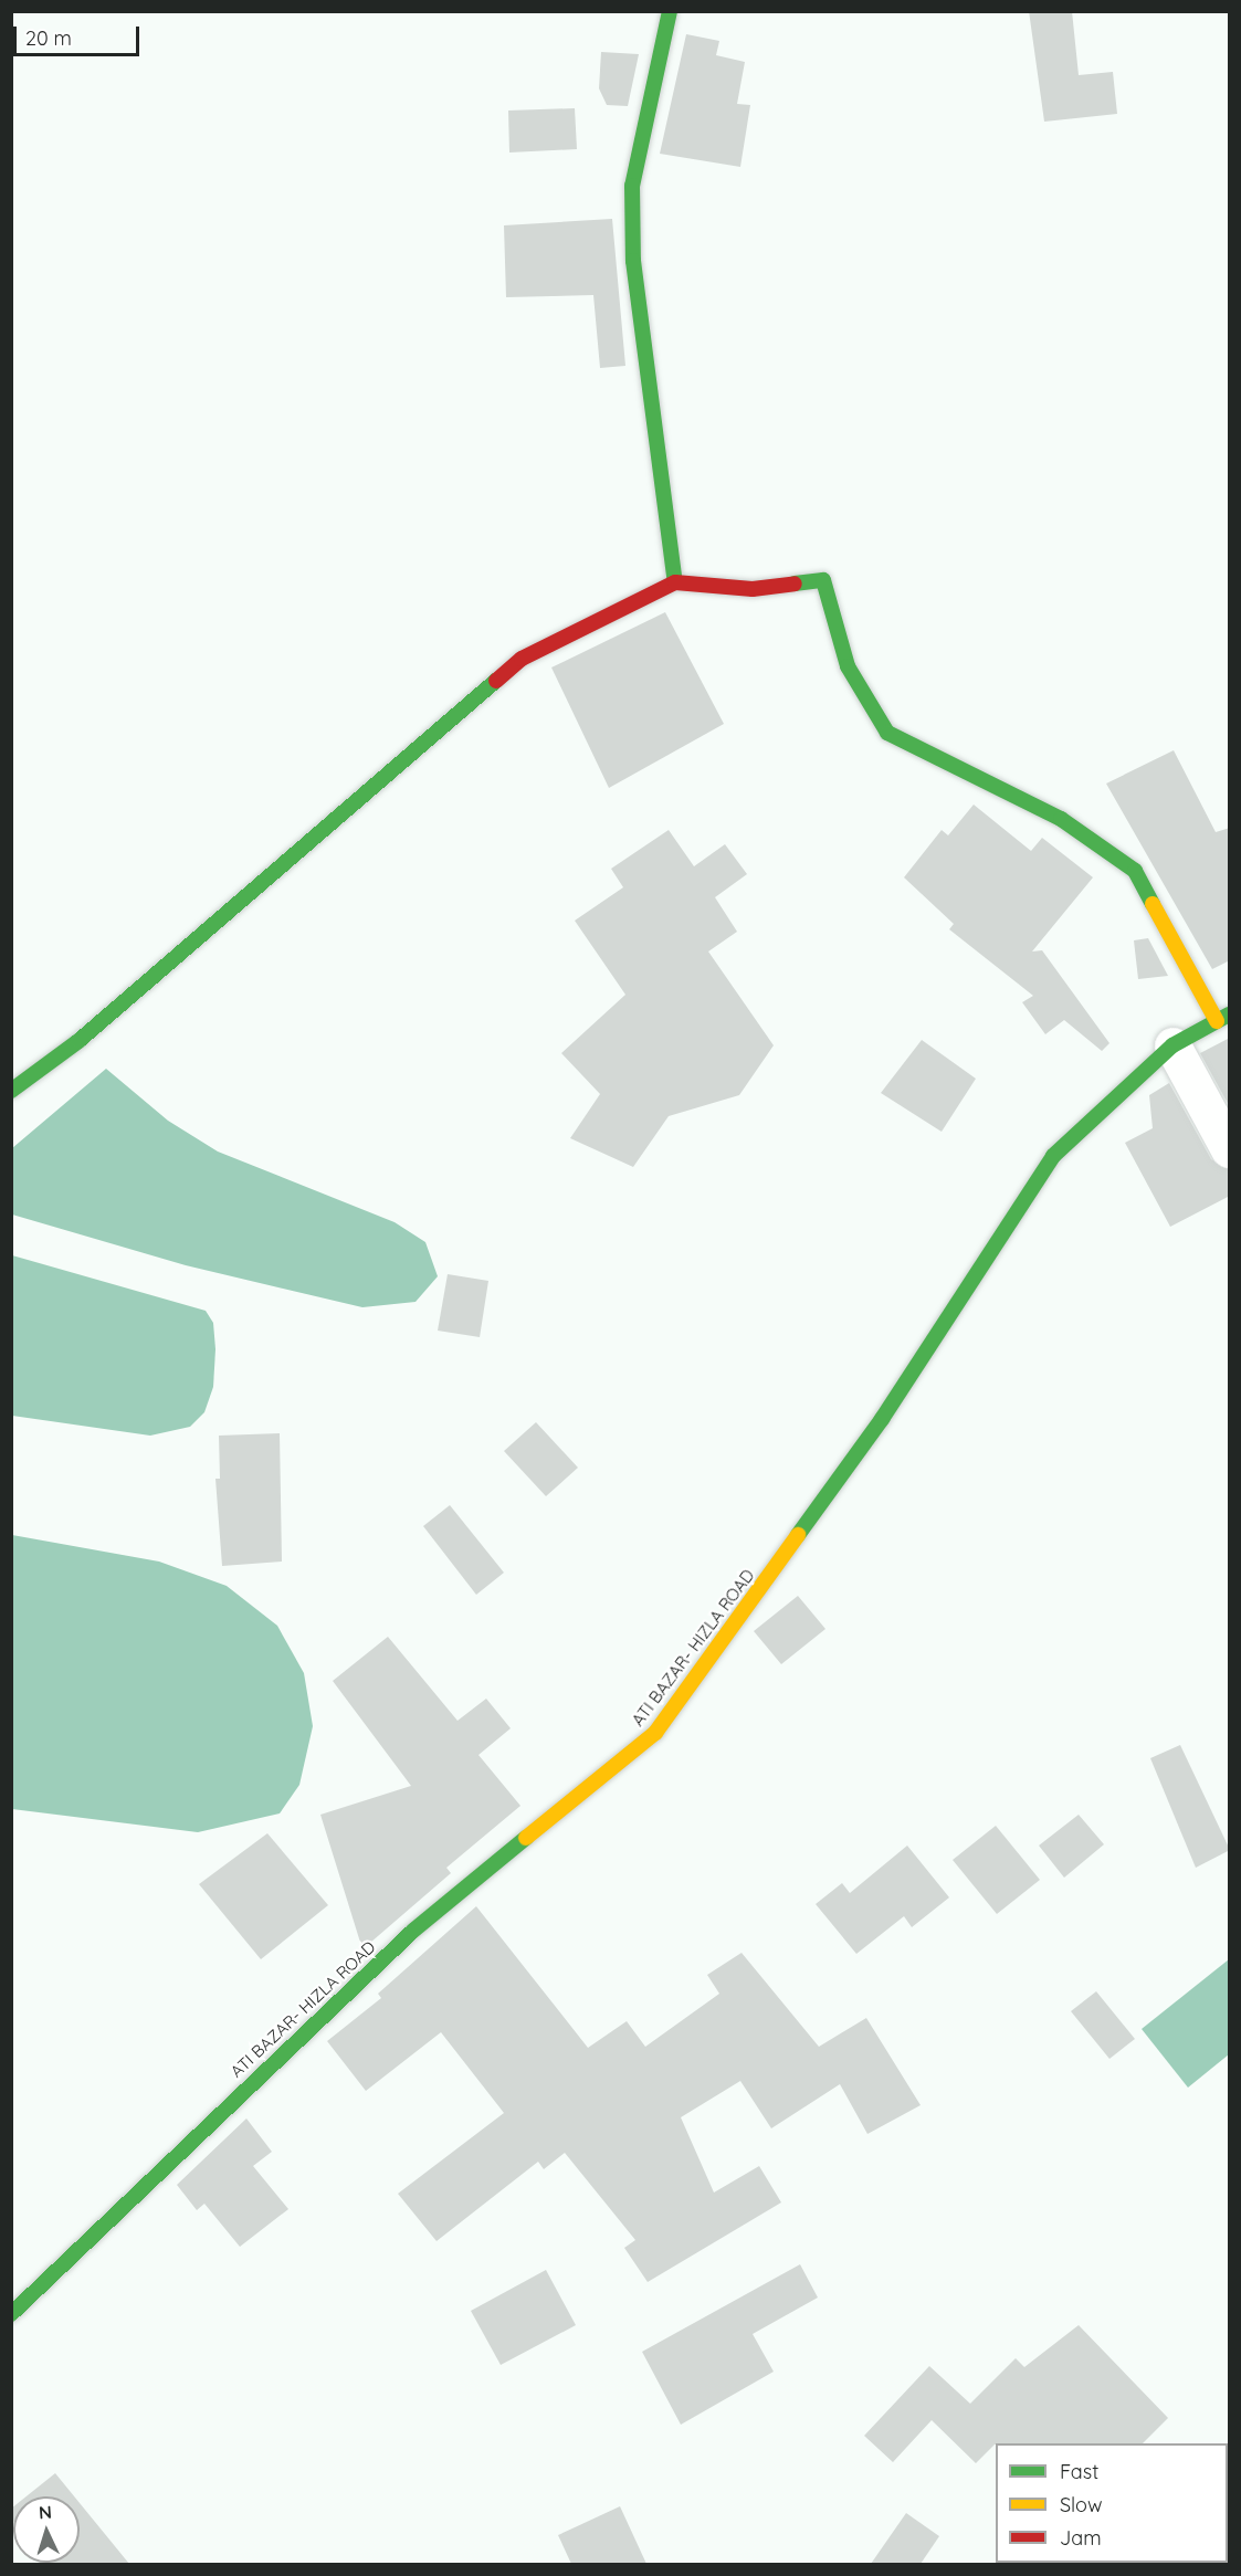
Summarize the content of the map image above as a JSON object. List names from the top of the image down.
{
  "streets": {
    "street": ["ATI BAZAR- HIZLA ROAD"]
  },
  "legend": ["Fast", "Slow", "Jam"],
  "scale_bar": "20 m",
  "north": "top"
}
